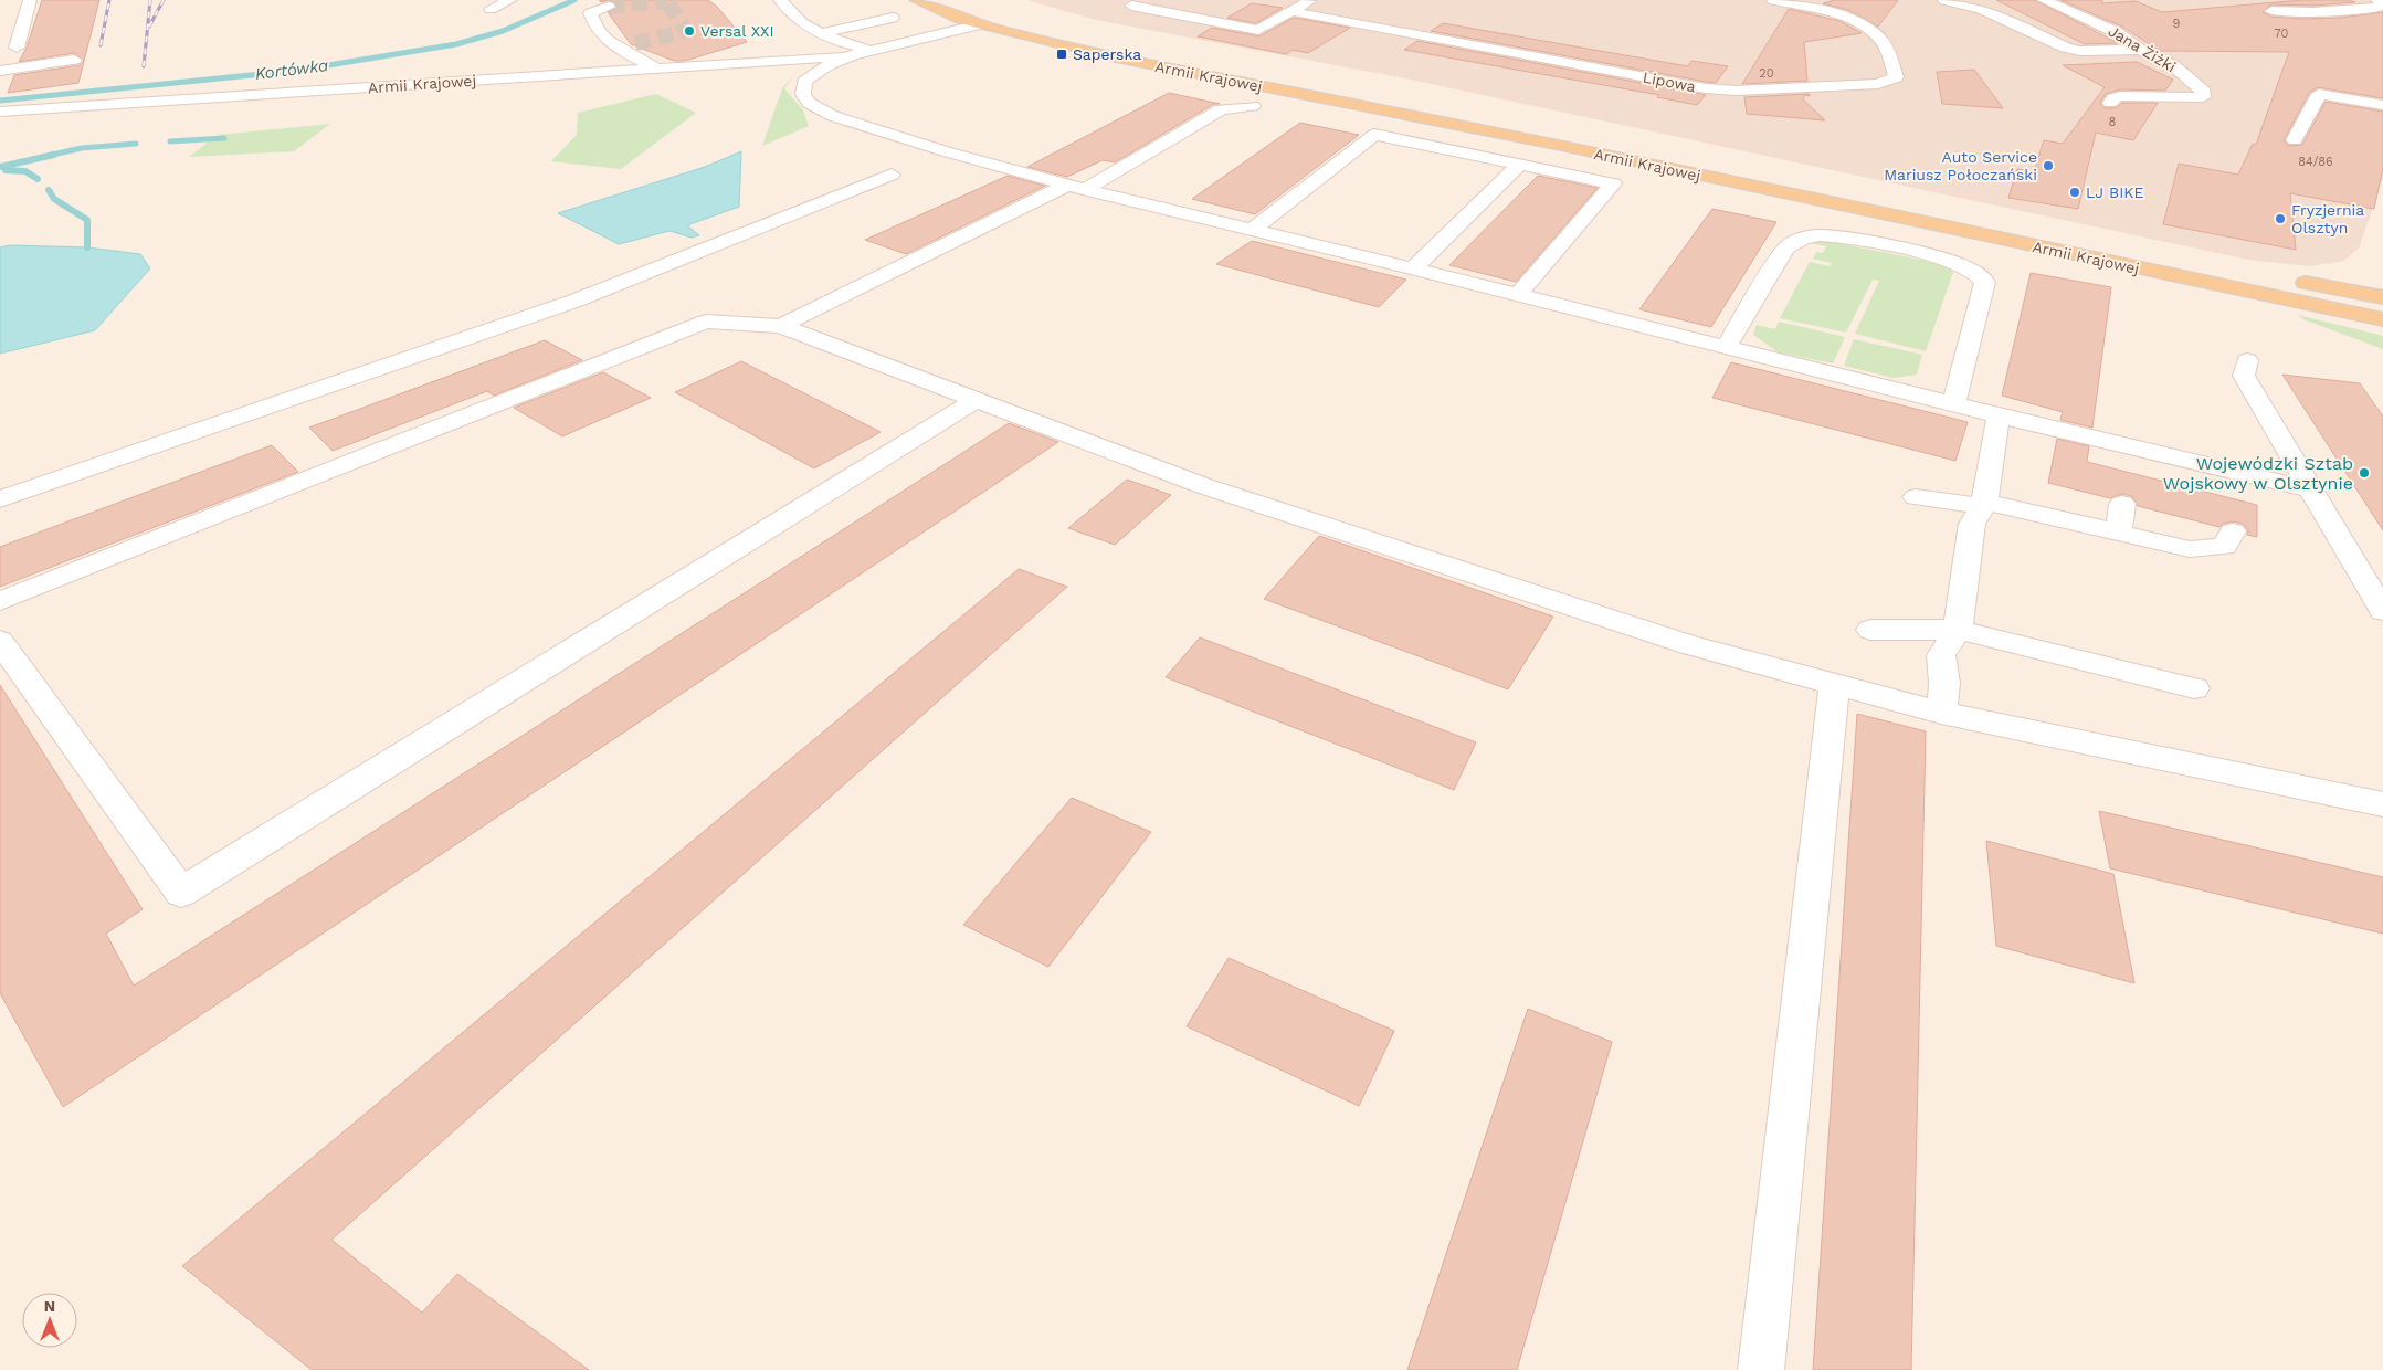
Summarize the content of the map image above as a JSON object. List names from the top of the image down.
{
  "streets": {
    "main road": ["Armii Krajowej"],
    "street": ["Jana Żiżki", "Lipowa"]
  },
  "water": ["Kortówka"],
  "places": {
    "other": [
      "Versal XXI",
      "Auto Service Mariusz Połoczański",
      "LJ BIKE",
      "Fryzjernia Olsztyn",
      "Wojewódzki Sztab Wojskowy w Olsztynie"
    ],
    "transit": ["Saperska"]
  },
  "house_numbers": [
    "9",
    "70",
    "20",
    "8",
    "84/86"
  ],
  "north": "top"
}
